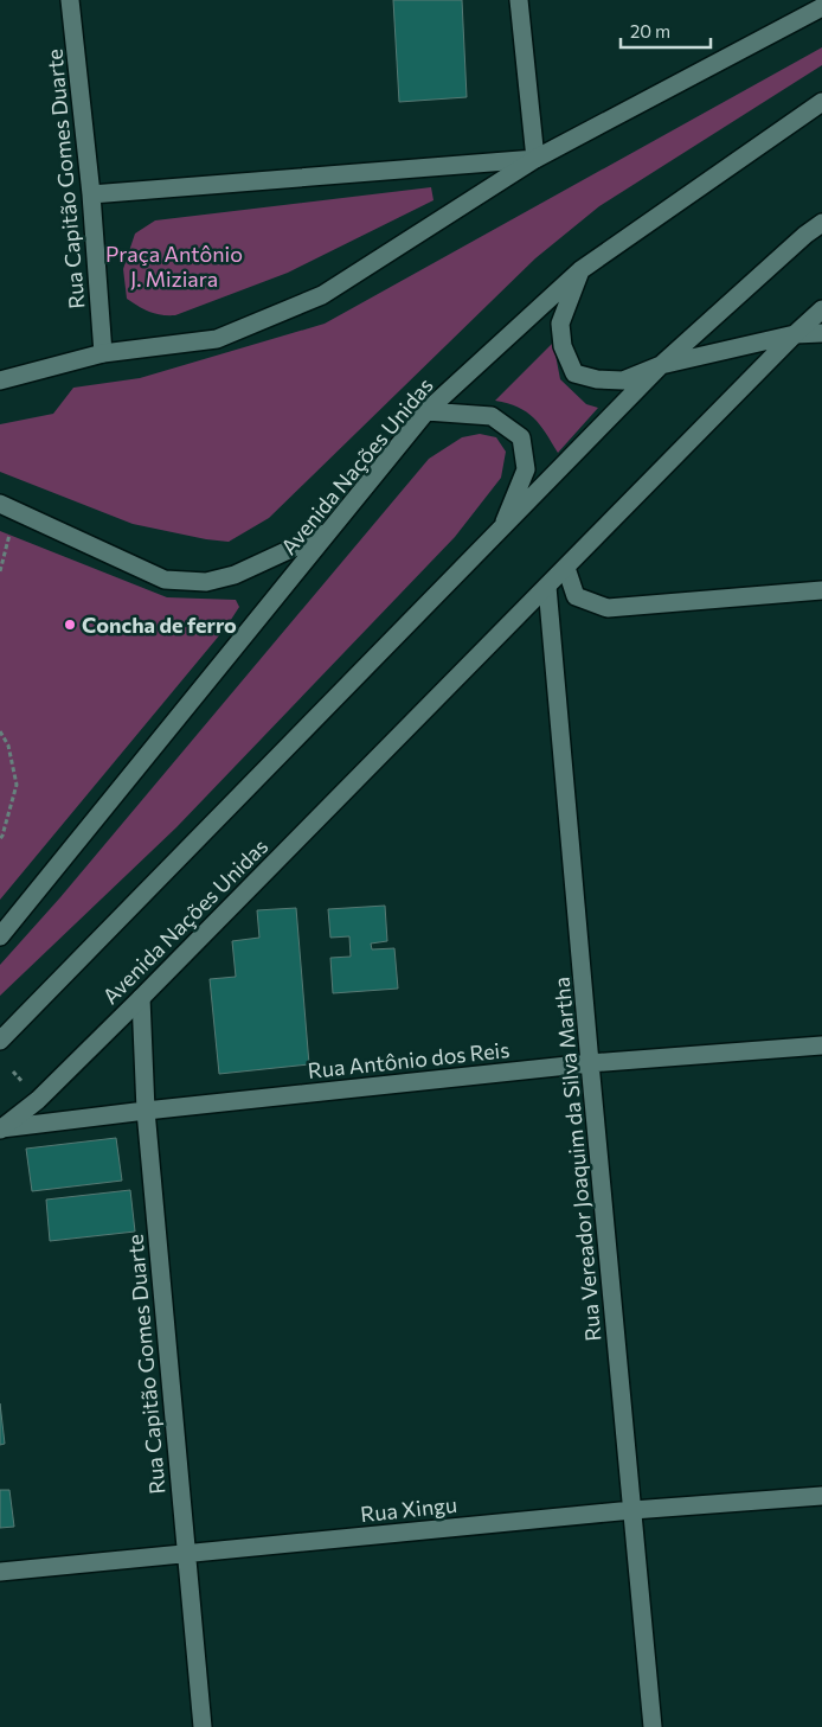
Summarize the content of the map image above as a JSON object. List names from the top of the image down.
{
  "streets": {
    "street": [
      "Rua Capitão Gomes Duarte",
      "Avenida Nações Unidas",
      "Rua Antônio dos Reis",
      "Rua Vereador Joaquim da Silva Martha",
      "Rua Xingu"
    ]
  },
  "crossings": [
    ["Rua Capitão Gomes Duarte", "Avenida Nações Unidas"],
    ["Rua Capitão Gomes Duarte", "Rua Antônio dos Reis"],
    ["Rua Capitão Gomes Duarte", "Rua Xingu"],
    ["Avenida Nações Unidas", "Rua Antônio dos Reis"],
    ["Avenida Nações Unidas", "Rua Vereador Joaquim da Silva Martha"],
    ["Rua Antônio dos Reis", "Rua Vereador Joaquim da Silva Martha"],
    ["Rua Vereador Joaquim da Silva Martha", "Rua Xingu"]
  ],
  "parks": ["Praça Antônio J. Miziara"],
  "places": ["Concha de ferro"],
  "scale_bar": "20 m"
}
